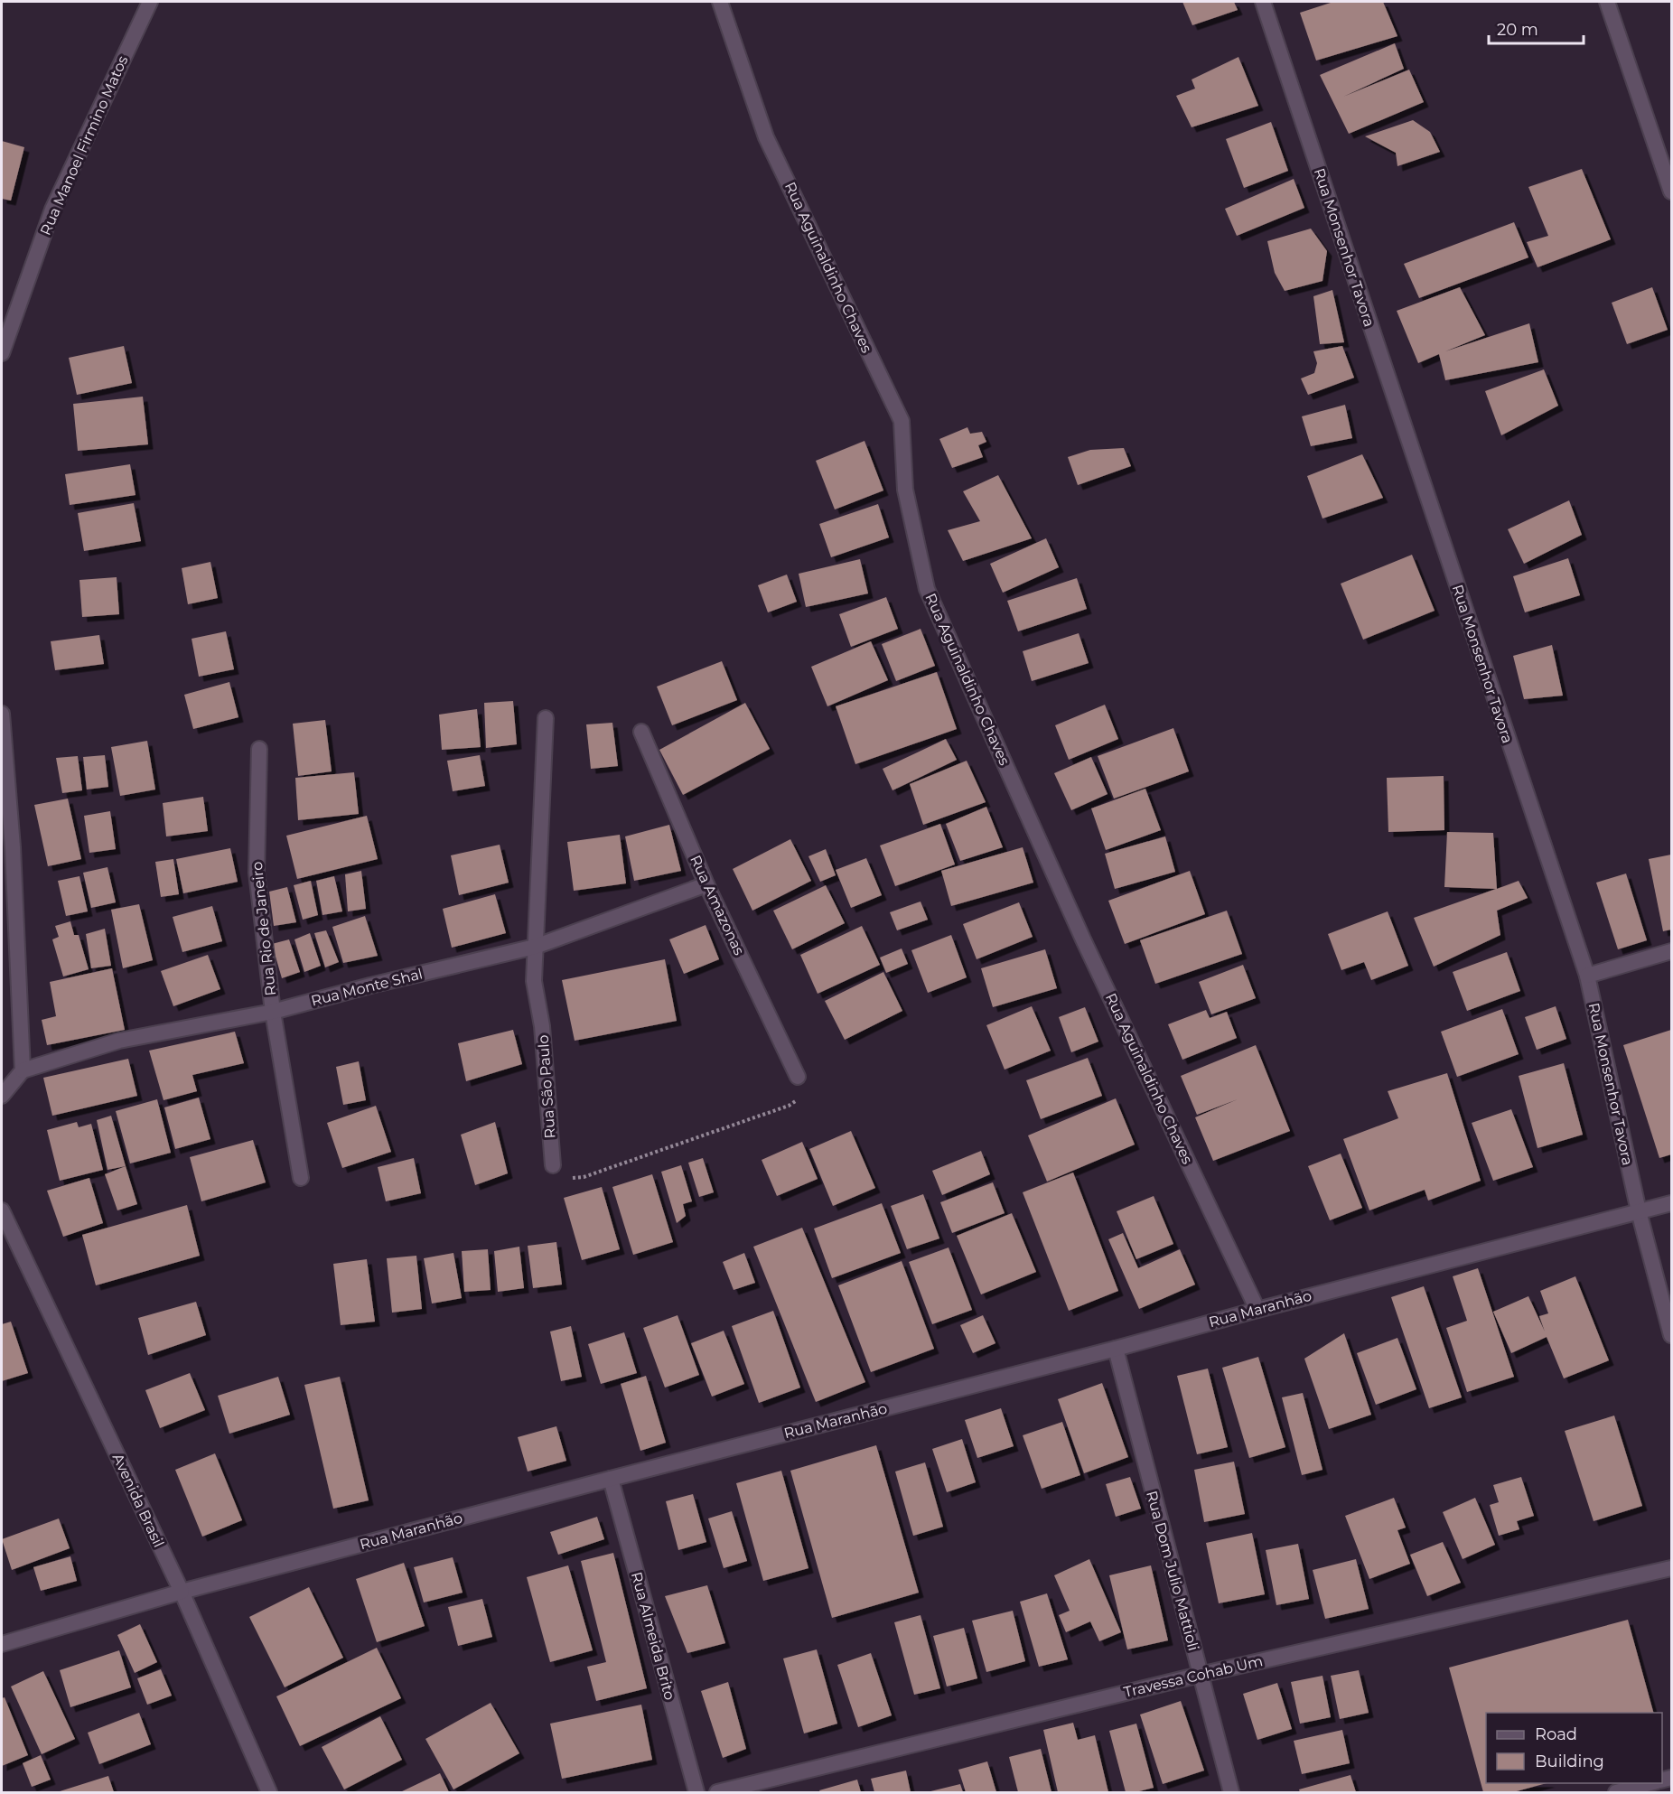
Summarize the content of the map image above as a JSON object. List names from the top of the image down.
{
  "streets": {
    "street": [
      "Rua Manoel Firmino Matos",
      "Rua Monsenhor Tavora",
      "Rua Aguinaldinho Chaves",
      "Rua Amazonas",
      "Rua Rio de Janeiro",
      "Rua Monte Shal",
      "Rua São Paulo",
      "Rua Maranhão",
      "Avenida Brasil",
      "Rua Dom Julio Mattioli",
      "Rua Almeida Brito",
      "Travessa Cohab Um"
    ]
  },
  "crossings": [
    ["Rua Monsenhor Tavora", "Rua Maranhão"],
    ["Rua Aguinaldinho Chaves", "Rua Maranhão"],
    ["Rua Amazonas", "Rua Monte Shal"],
    ["Rua Rio de Janeiro", "Rua Monte Shal"],
    ["Rua Monte Shal", "Rua São Paulo"],
    ["Rua Maranhão", "Avenida Brasil"],
    ["Rua Maranhão", "Rua Dom Julio Mattioli"],
    ["Rua Maranhão", "Rua Almeida Brito"],
    ["Rua Dom Julio Mattioli", "Travessa Cohab Um"]
  ],
  "legend": ["Road", "Building"],
  "scale_bar": "20 m"
}
